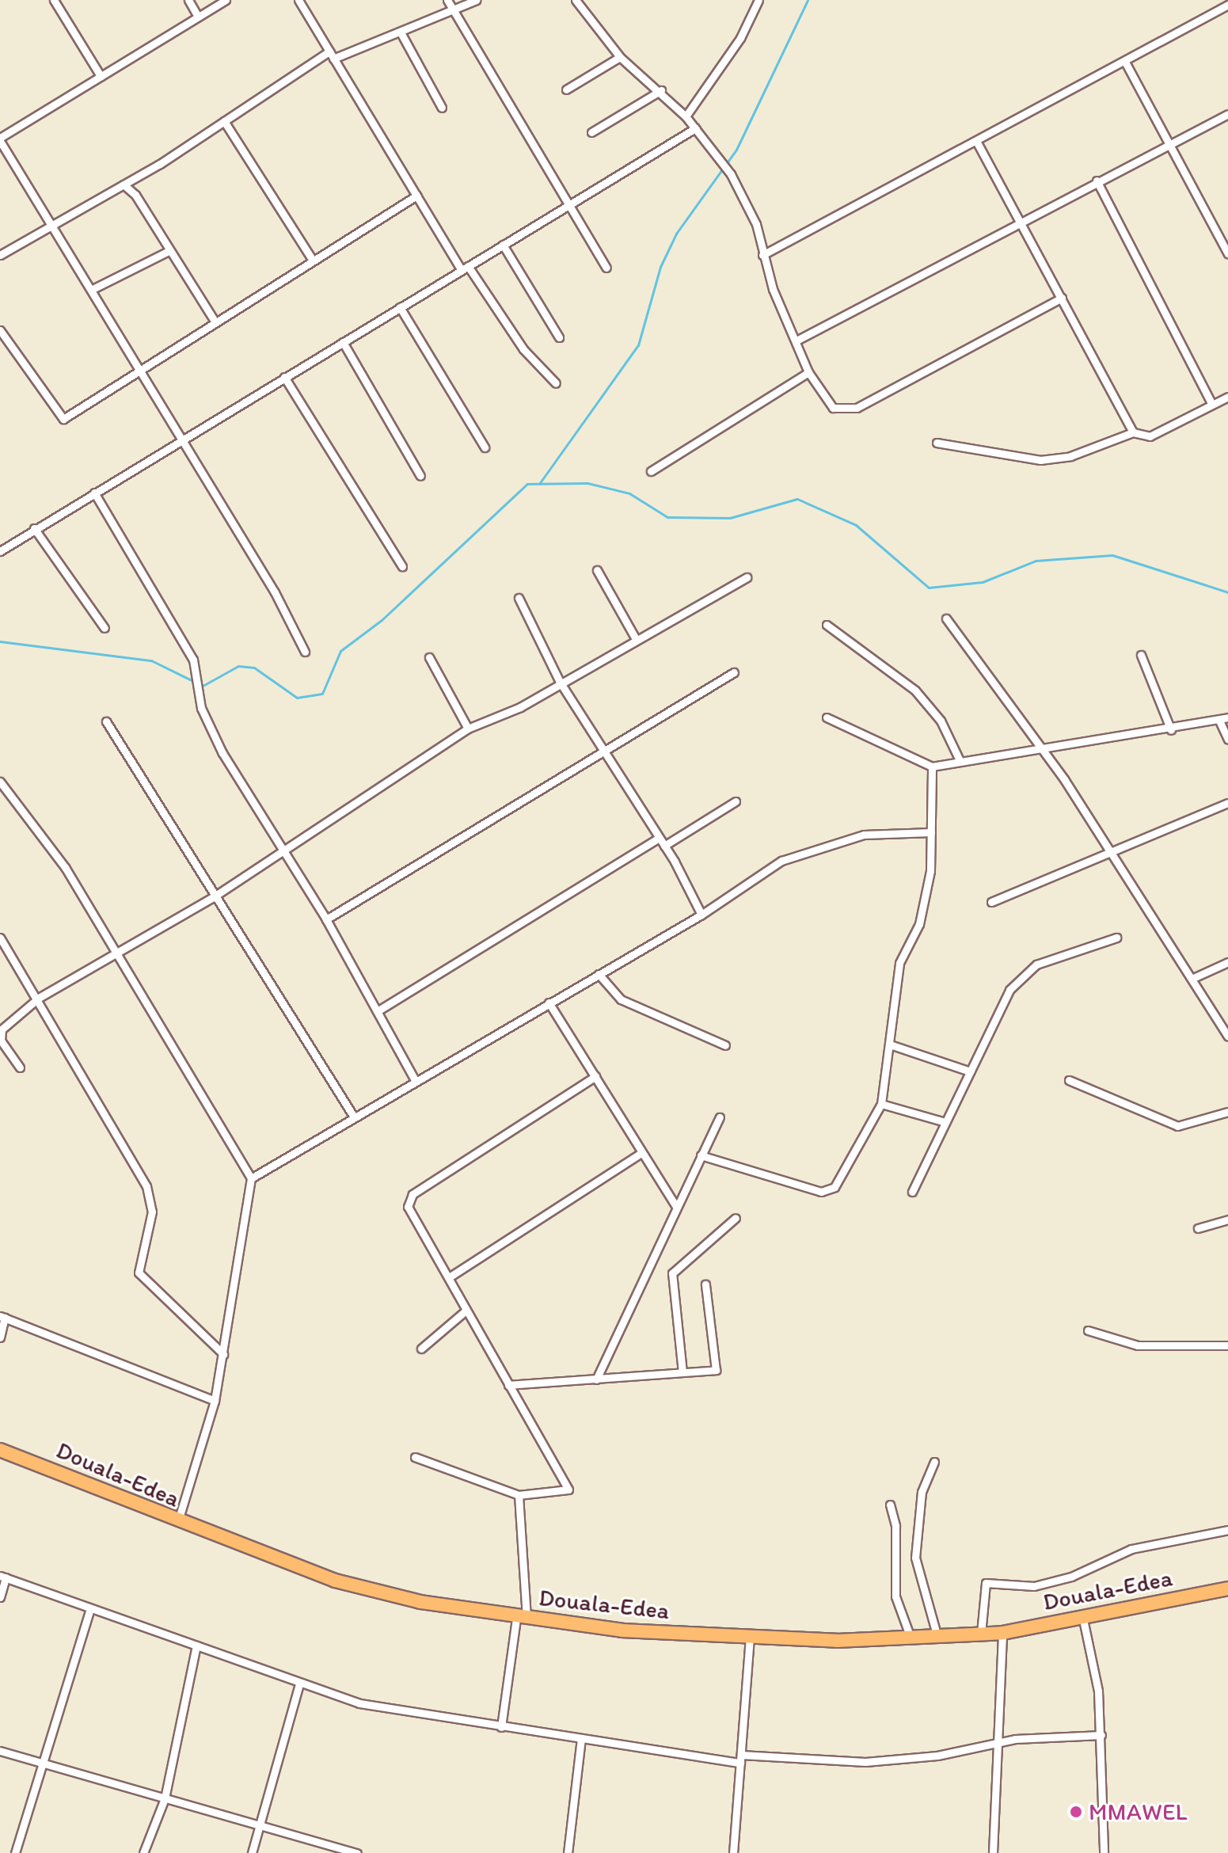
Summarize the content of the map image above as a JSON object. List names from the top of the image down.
{
  "streets": {
    "highway": ["Douala-Edea"]
  },
  "places": ["MMAWEL"]
}
